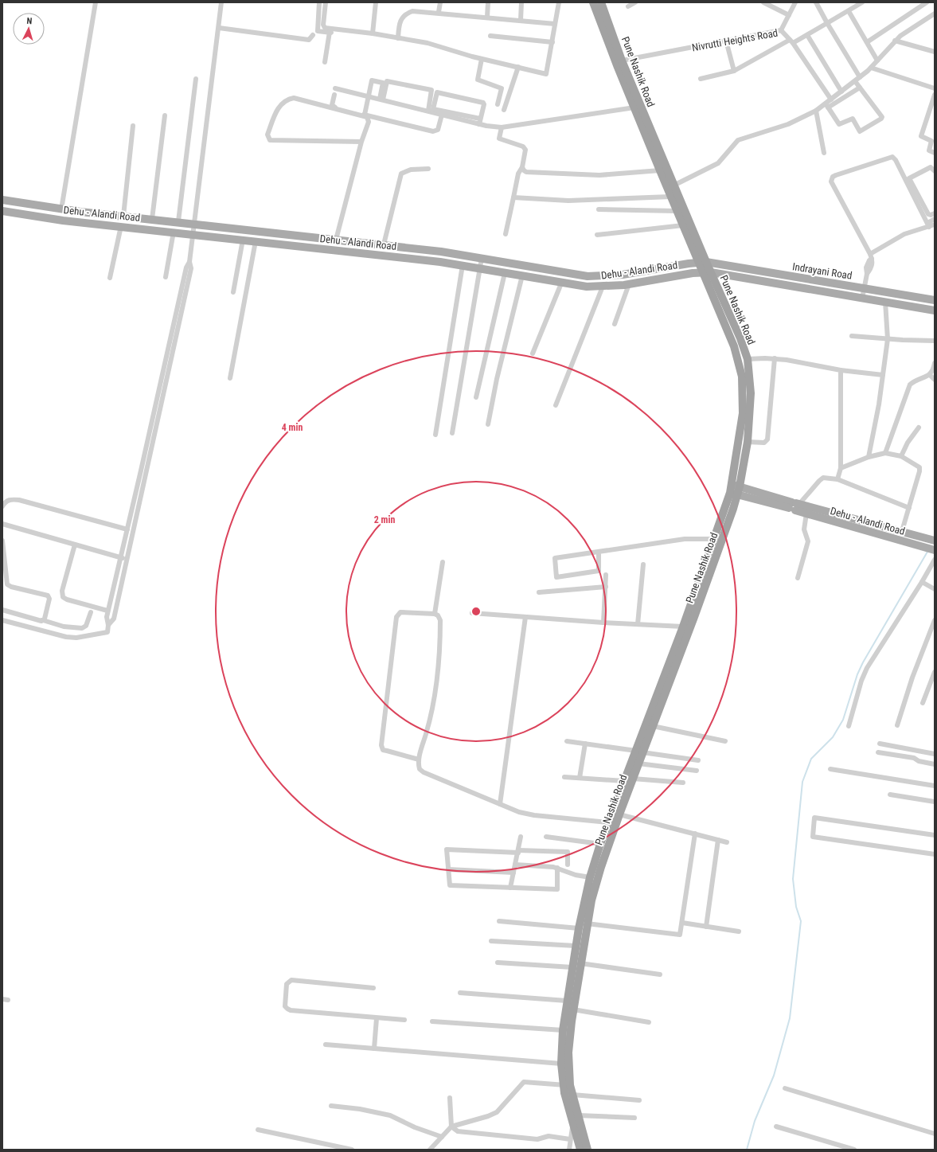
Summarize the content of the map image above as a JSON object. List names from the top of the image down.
{
  "streets": {
    "highway": ["Pune Nashik Road"],
    "main road": ["Dehu - Alandi Road", "Indrayani Road"],
    "street": ["Nivrutti Heights Road"]
  },
  "crossings": [
    ["Nivrutti Heights Road", "Pune Nashik Road"],
    ["Pune Nashik Road", "Dehu - Alandi Road"],
    ["Pune Nashik Road", "Indrayani Road"],
    ["Dehu - Alandi Road", "Indrayani Road"]
  ],
  "north": "top",
  "rings": ["4 min", "2 min"]
}
